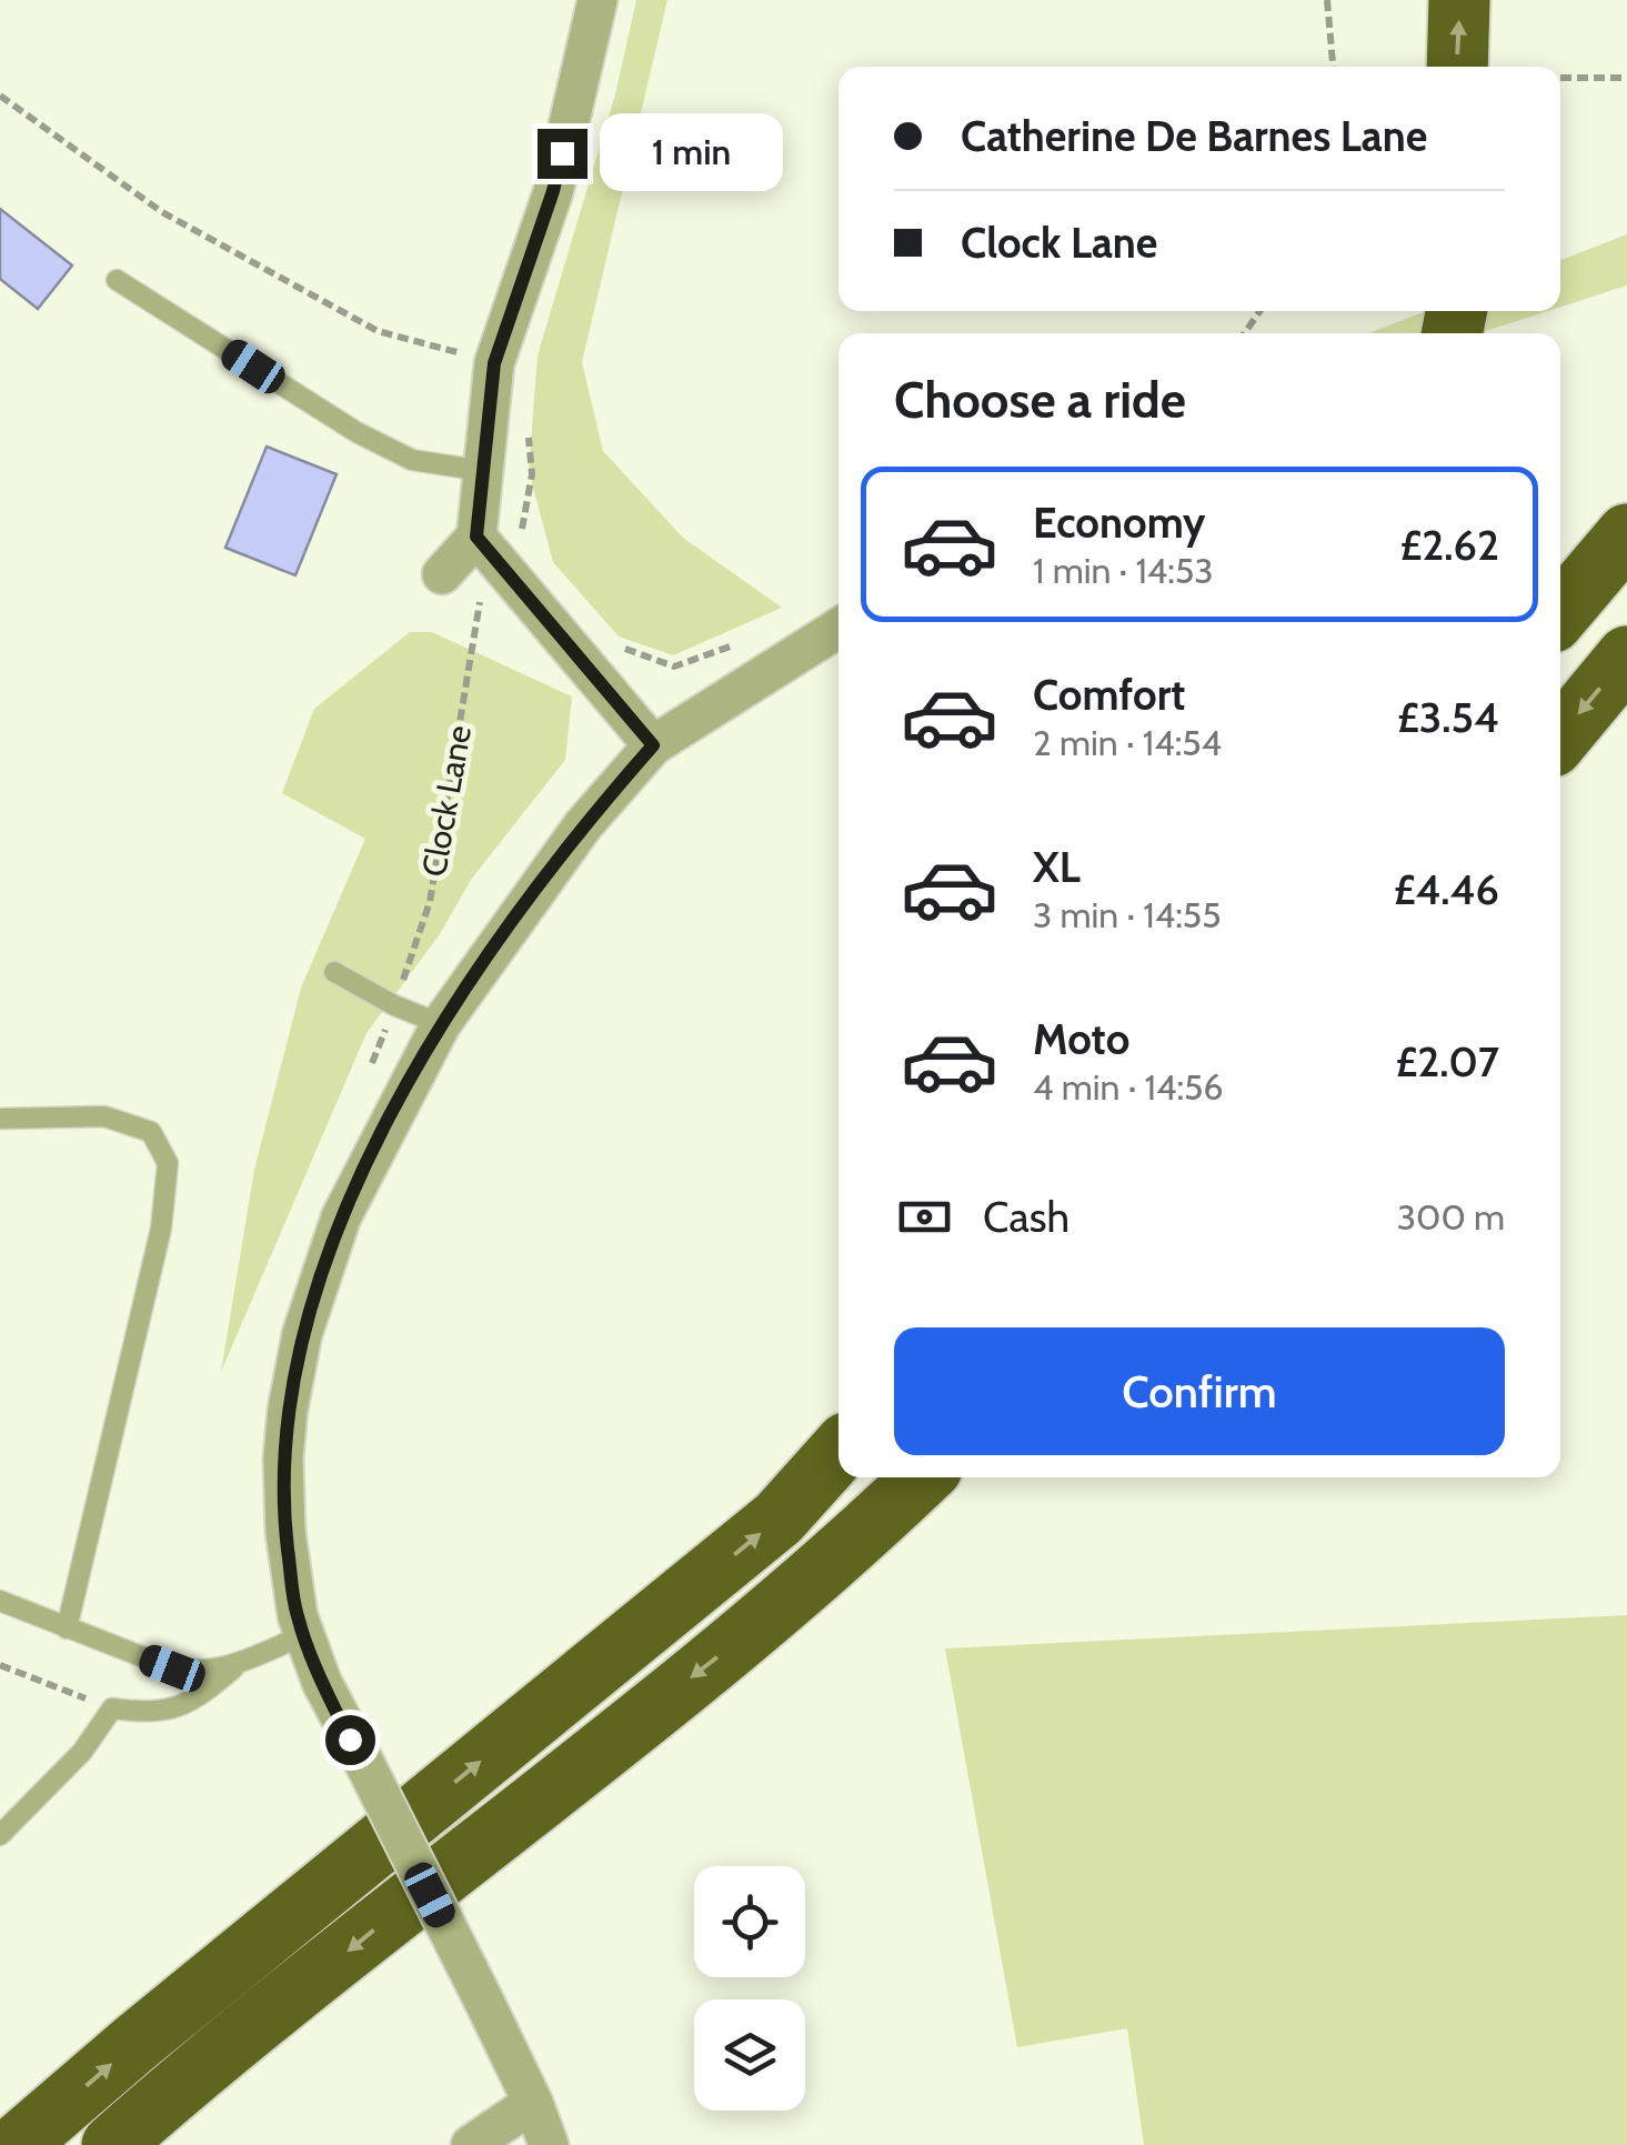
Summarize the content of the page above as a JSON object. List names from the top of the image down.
{
  "streets": {
    "path": ["Clock Lane"]
  },
  "page": {
    "banner": ["Catherine De Barnes Lane", "Clock Lane"],
    "bubble": "1 min",
    "heading": "Choose a ride",
    "list": [
      {
        "name": "Economy",
        "note": "1 min · 14:53",
        "value": "£2.62"
      },
      {
        "name": "Comfort",
        "note": "2 min · 14:54",
        "value": "£3.54"
      },
      {
        "name": "XL",
        "note": "3 min · 14:55",
        "value": "£4.46"
      },
      {
        "name": "Moto",
        "note": "4 min · 14:56",
        "value": "£2.07"
      }
    ],
    "pay": ["Cash", "300 m"],
    "buttons": "Confirm"
  }
}
